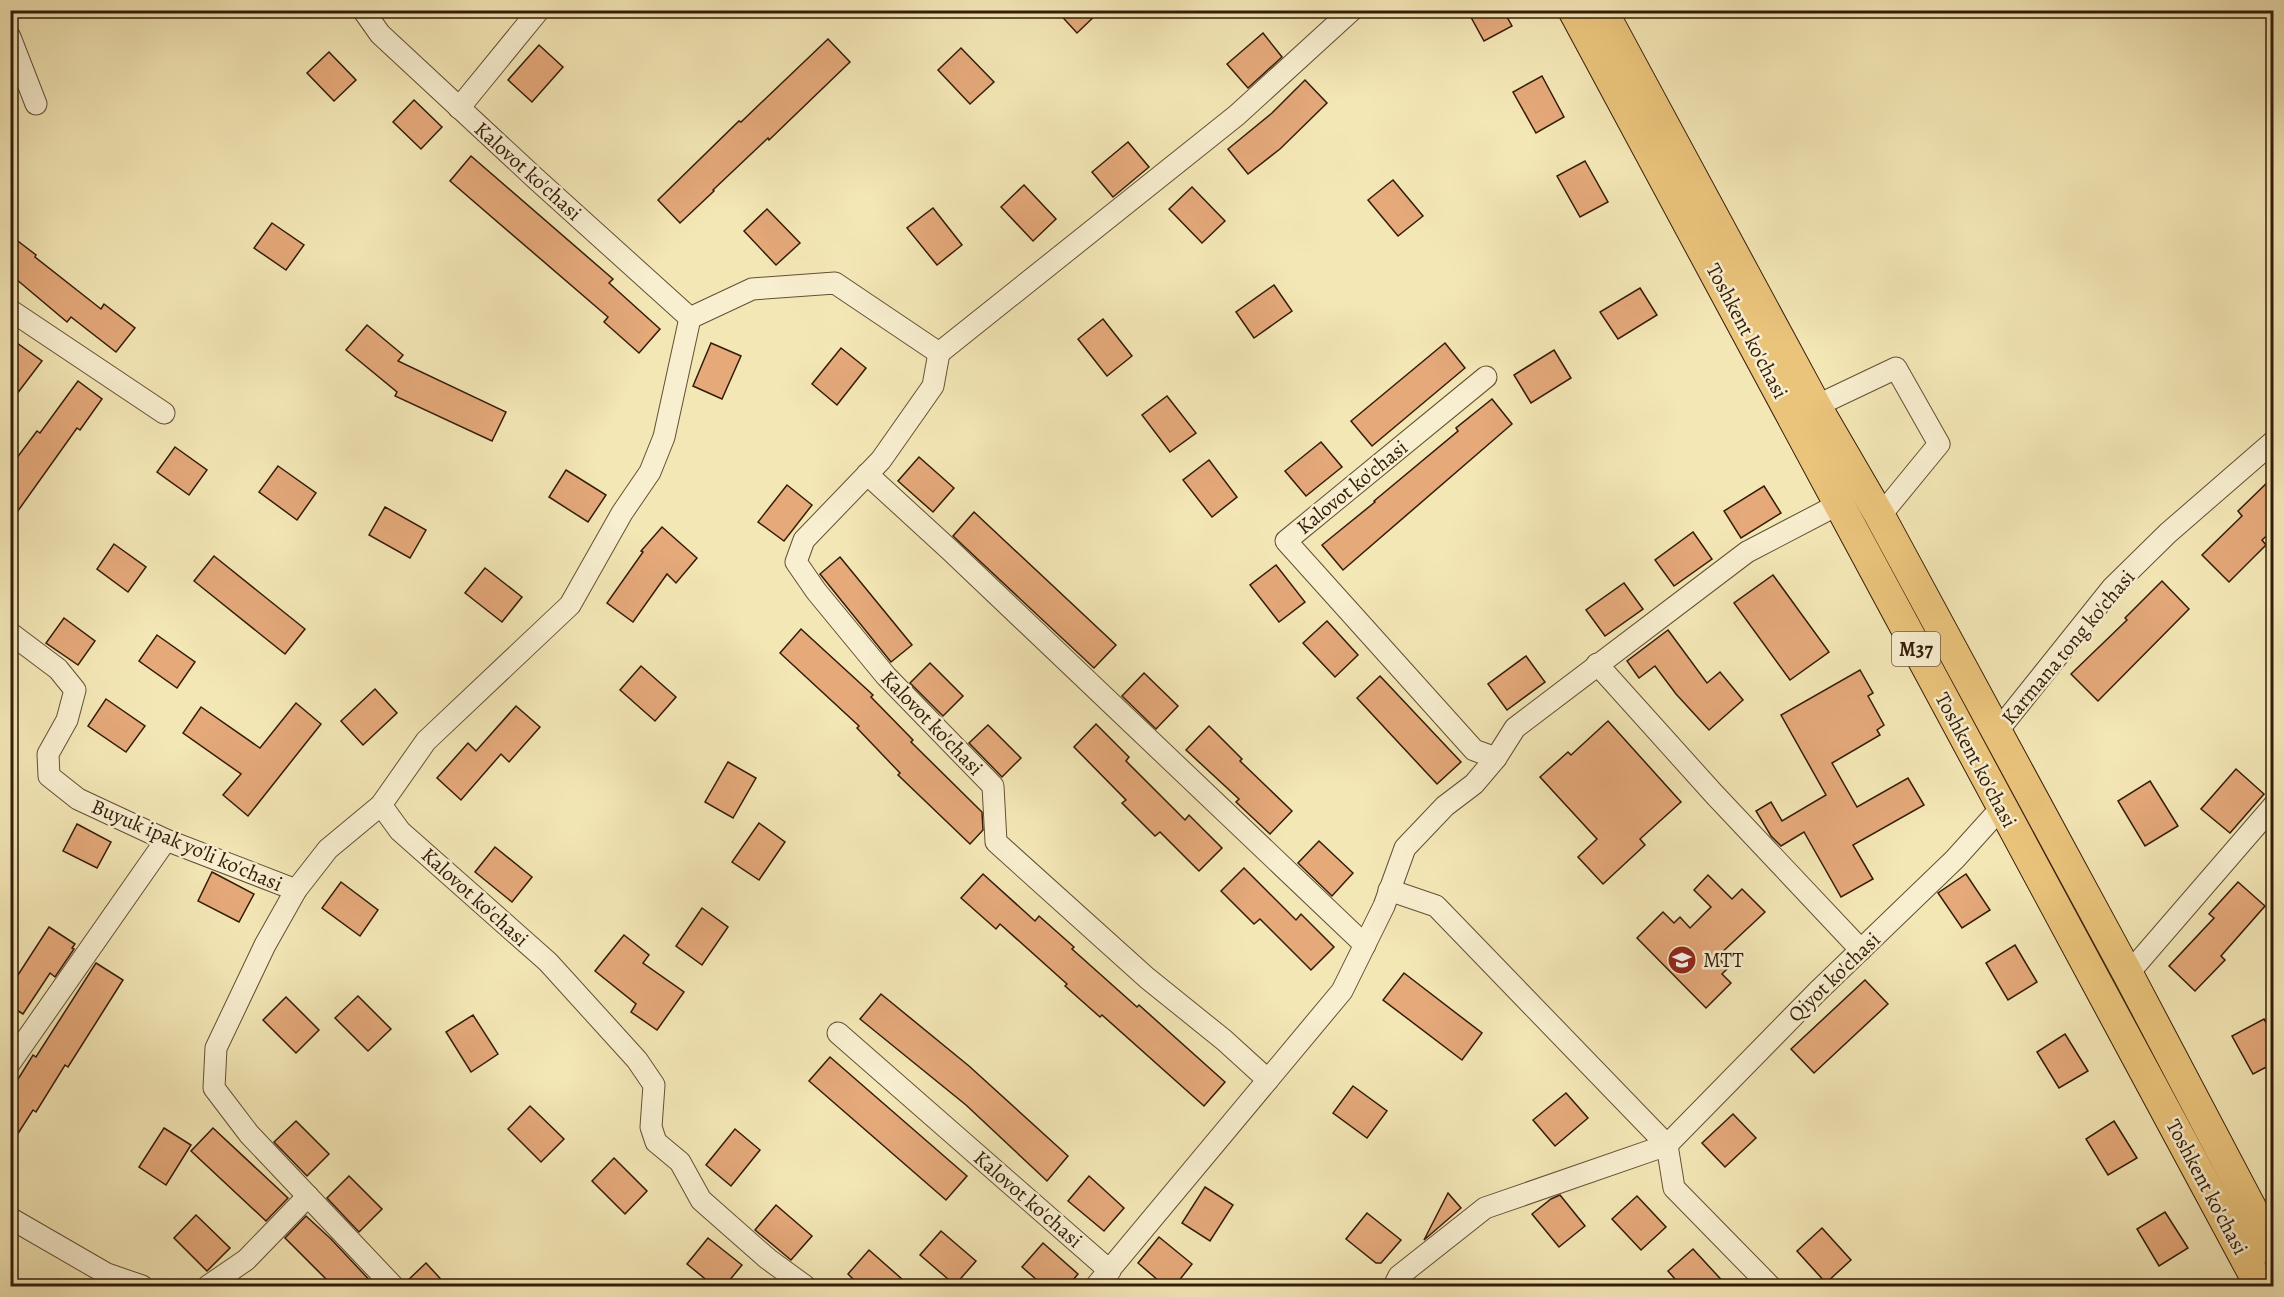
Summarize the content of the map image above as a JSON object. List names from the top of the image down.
{
  "streets": {
    "highway": ["Toshkent ko'chasi", "M37"],
    "street": [
      "Kalovot ko'chasi",
      "Karmana tong ko'chasi",
      "Buyuk ipak yo'li ko'chasi",
      "Qiyot ko'chasi"
    ]
  },
  "crossings": [
    ["Kalovot ko'chasi", "Toshkent ko'chasi"],
    ["Toshkent ko'chasi", "Karmana tong ko'chasi"],
    ["Toshkent ko'chasi", "Qiyot ko'chasi"]
  ],
  "places": {
    "school or university": ["MTT"]
  }
}
